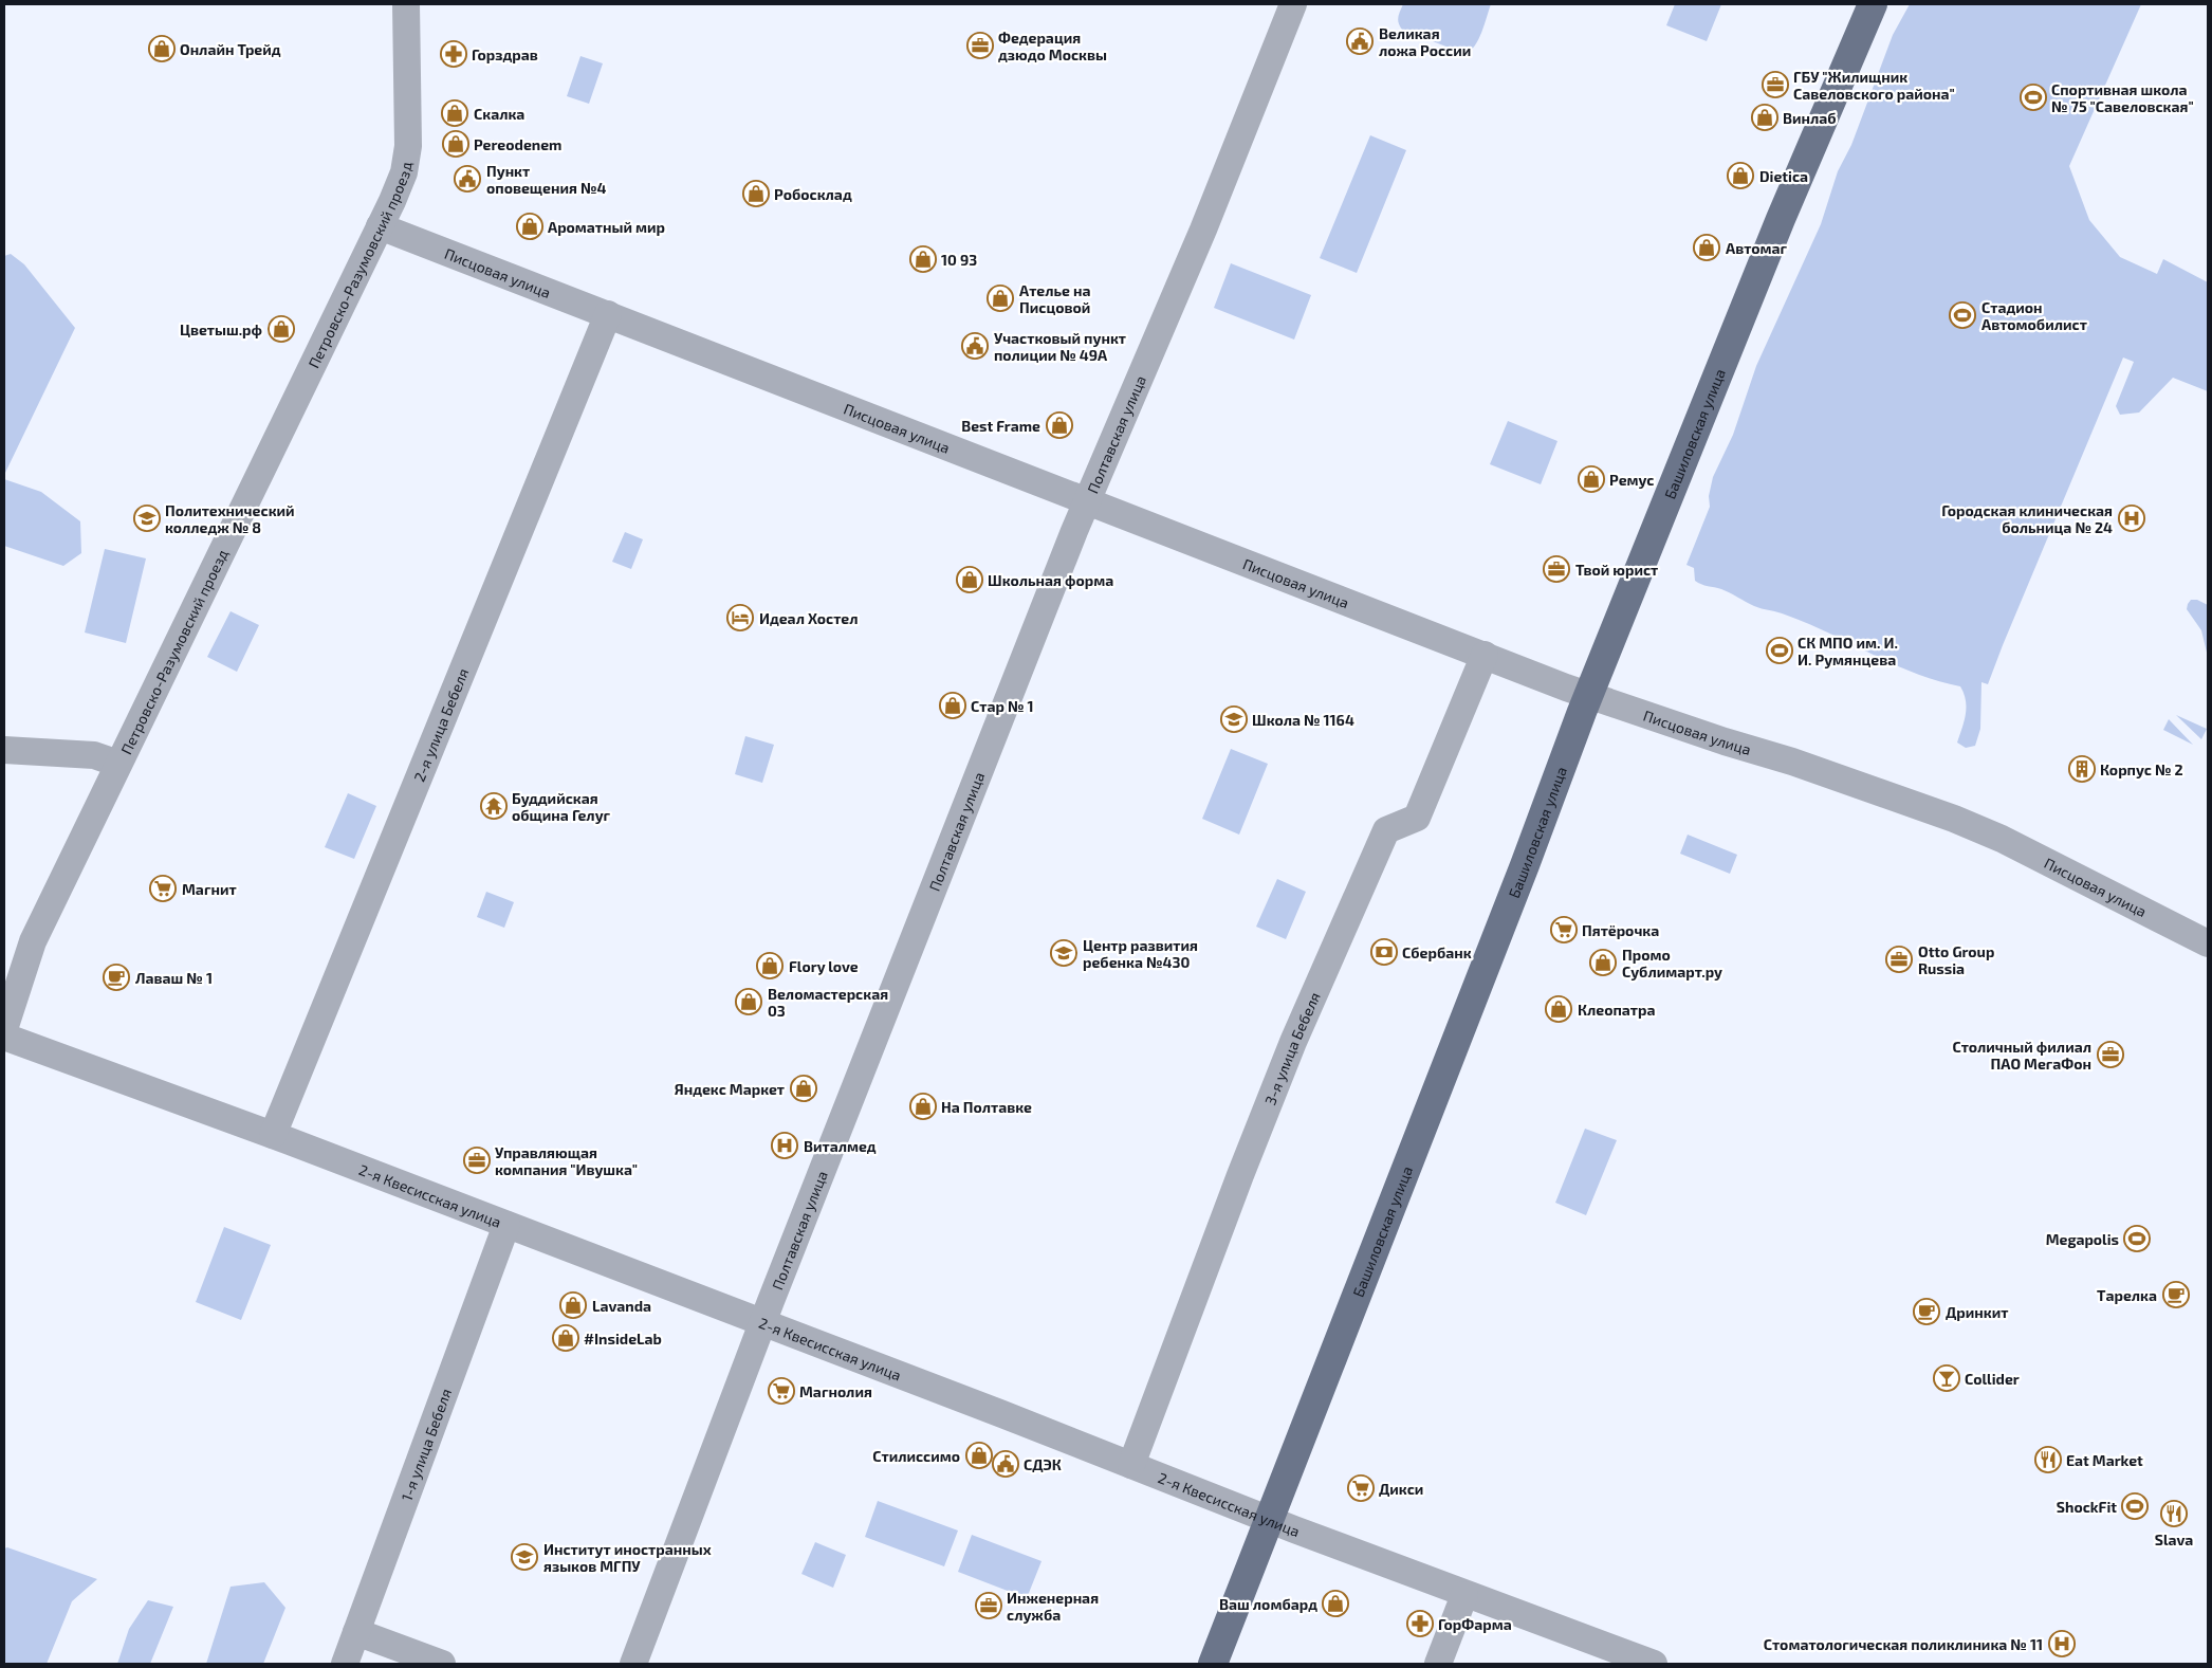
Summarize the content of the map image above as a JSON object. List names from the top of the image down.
{
  "streets": {
    "main road": ["Башиловская улица"],
    "street": [
      "Петровско-Разумовский проезд",
      "Писцовая улица",
      "Полтавская улица",
      "2-я улица Бебеля",
      "3-я улица Бебеля",
      "2-я Квесисская улица",
      "1-я улица Бебеля"
    ]
  },
  "crossings": [
    ["Петровско-Разумовский проезд", "Писцовая улица"],
    ["Писцовая улица", "Башиловская улица"],
    ["Писцовая улица", "Полтавская улица"],
    ["Писцовая улица", "2-я улица Бебеля"],
    ["Писцовая улица", "3-я улица Бебеля"],
    ["Башиловская улица", "2-я Квесисская улица"],
    ["Полтавская улица", "2-я Квесисская улица"],
    ["2-я улица Бебеля", "2-я Квесисская улица"],
    ["3-я улица Бебеля", "2-я Квесисская улица"],
    ["2-я Квесисская улица", "1-я улица Бебеля"]
  ],
  "places": {
    "public building": [
      "Великая ложа России",
      "Пункт оповещения №4",
      "Участковый пункт полиции № 49А",
      "СДЭК"
    ],
    "office": [
      "Федерация дзюдо Москвы",
      "ГБУ \"Жилищник Савеловского района\"",
      "Твой юрист",
      "Otto Group Russia",
      "Столичный филиал ПАО МегаФон",
      "Управляющая компания \"Ивушка\"",
      "Инженерная служба"
    ],
    "shop": [
      "Онлайн Трейд",
      "Скалка",
      "Винлаб",
      "Pereodenem",
      "Dietica",
      "Робосклад",
      "Ароматный мир",
      "Автомаг",
      "10 93",
      "Ателье на Писцовой",
      "Цветыш.рф",
      "Best Frame",
      "Ремус",
      "Школьная форма",
      "Стар № 1",
      "Промо Сублимарт.ру",
      "Flory love",
      "Веломастерская 03",
      "Клеопатра",
      "Яндекс Маркет",
      "На Полтавке",
      "Lavanda",
      "#InsideLab",
      "Стилиссимо",
      "Ваш ломбард"
    ],
    "pharmacy": ["Горздрав", "ГорФарма"],
    "sports": [
      "Спортивная школа № 75 \"Савеловская\"",
      "Стадион Автомобилист",
      "СК МПО им. И. И. Румянцева",
      "Megapolis",
      "ShockFit"
    ],
    "school or university": [
      "Политехнический колледж № 8",
      "Школа № 1164",
      "Центр развития ребенка №430",
      "Институт иностранных языков МГПУ"
    ],
    "hospital": ["Городская клиническая больница № 24", "Виталмед", "Стоматологическая поликлиника № 11"],
    "hotel": ["Идеал Хостел"],
    "building": ["Корпус № 2"],
    "temple": ["Буддийская община Гелуг"],
    "supermarket": [
      "Магнит",
      "Пятёрочка",
      "Магнолия",
      "Дикси"
    ],
    "bank": ["Сбербанк"],
    "cafe": ["Лаваш № 1", "Тарелка", "Дринкит"],
    "bar": ["Collider"],
    "restaurant": ["Eat Market", "Slava"]
  }
}
